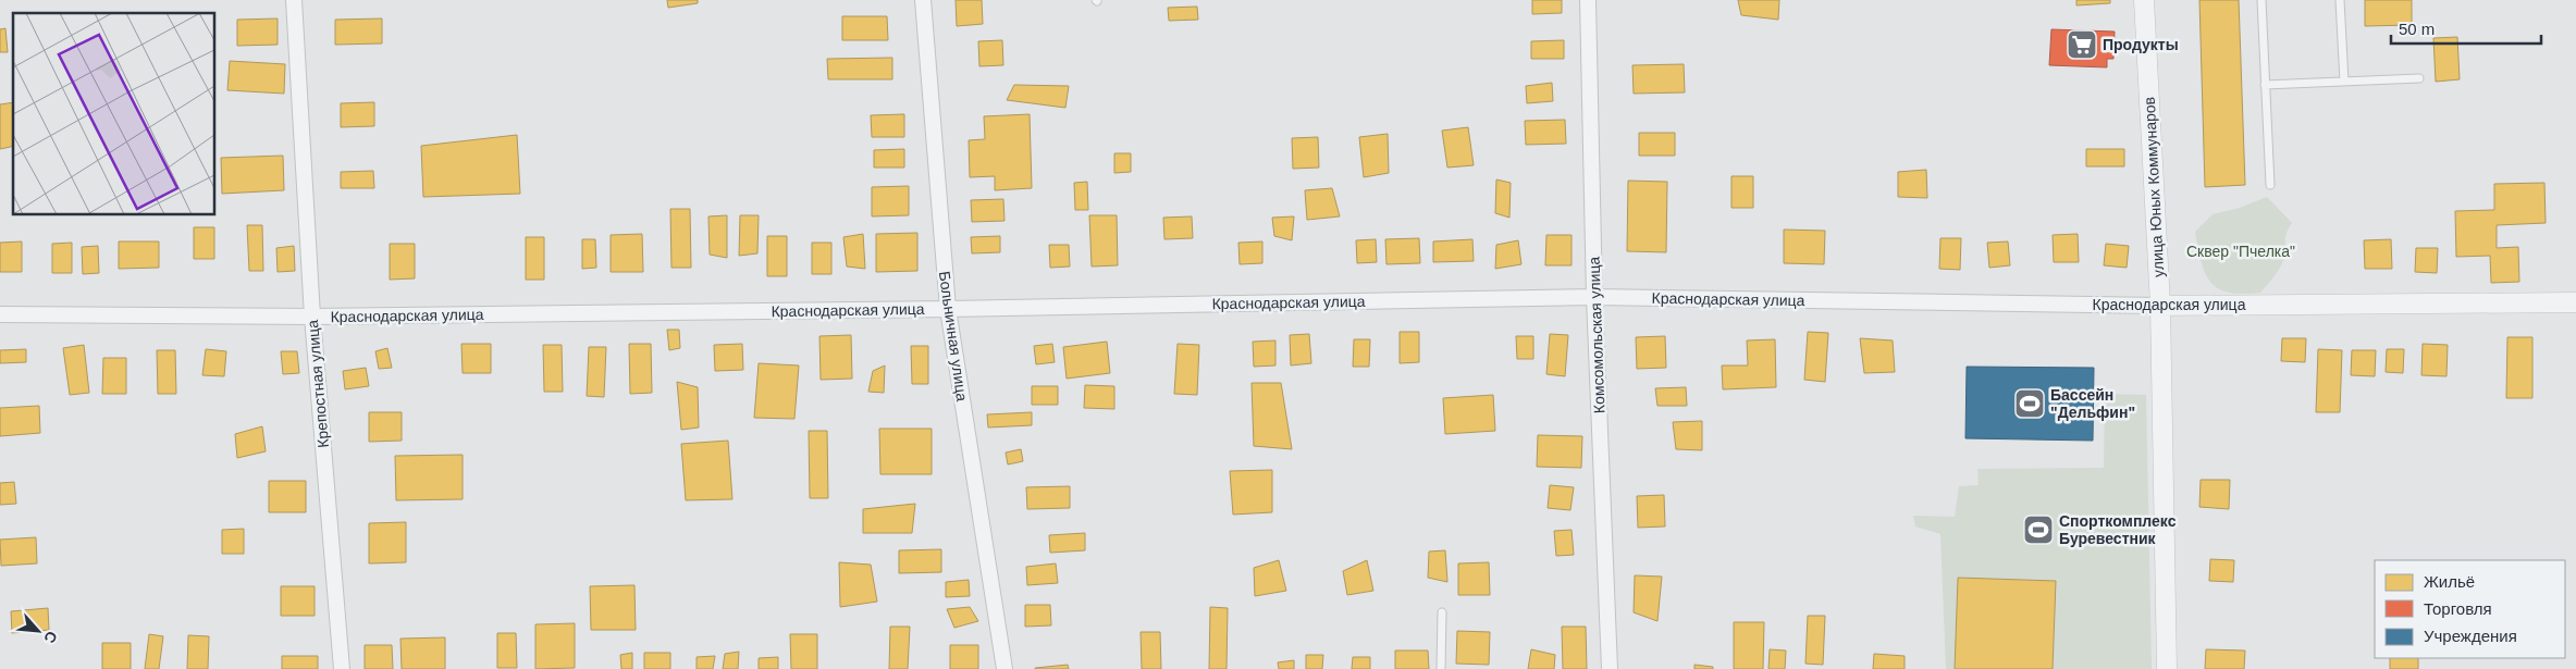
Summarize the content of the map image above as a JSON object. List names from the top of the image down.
{
  "streets": {
    "street": [
      "улица Юных Коммунаров",
      "Краснодарская улица",
      "Комсомольская улица",
      "Больничная улица",
      "Крепостная улица"
    ]
  },
  "crossings": [
    ["улица Юных Коммунаров", "Краснодарская улица"],
    ["Краснодарская улица", "Комсомольская улица"],
    ["Краснодарская улица", "Больничная улица"],
    ["Краснодарская улица", "Крепостная улица"]
  ],
  "parks": ["Сквер \"Пчелка\""],
  "places": {
    "supermarket": ["Продукты"],
    "sports": ["Бассейн \"Дельфин\"", "Cпорткомплекс Буревестник"]
  },
  "legend": ["Жильё", "Торговля", "Учреждения"],
  "scale_bar": "50 m",
  "north": "bottom right"
}
